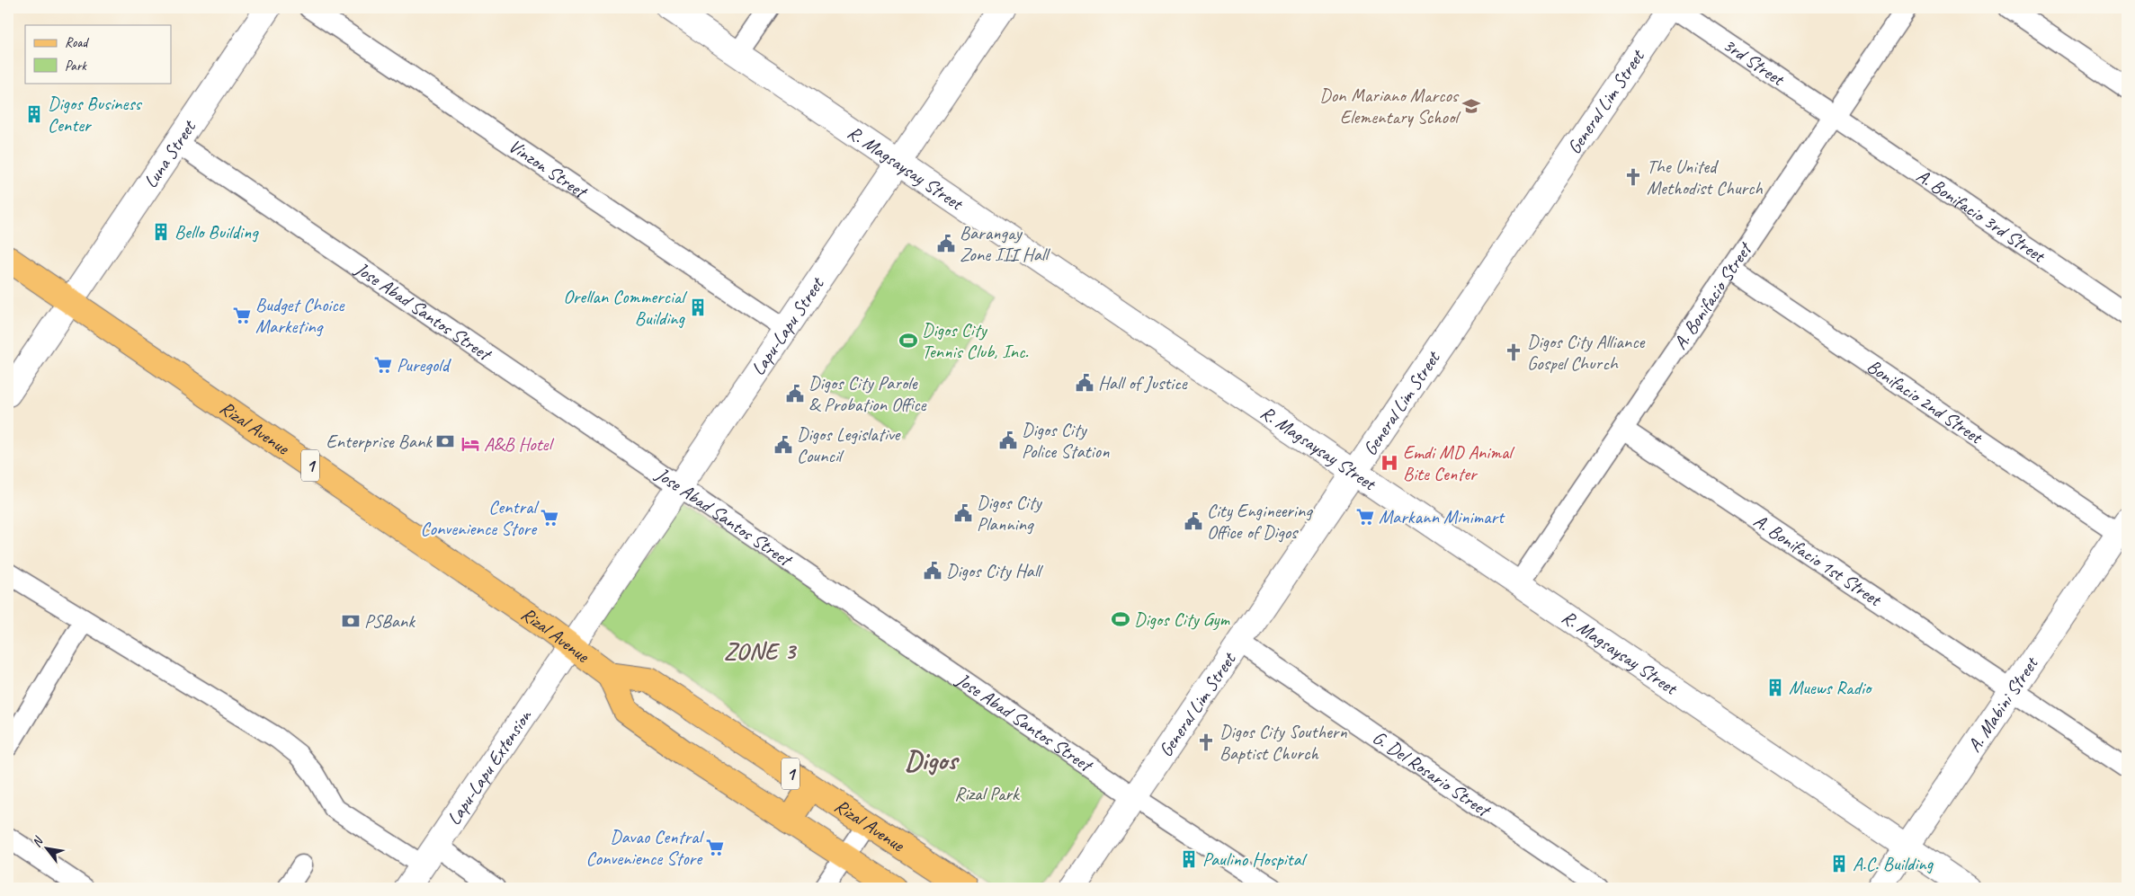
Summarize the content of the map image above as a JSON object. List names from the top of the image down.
{
  "streets": {
    "main road": ["Rizal Avenue", "1"],
    "street": [
      "3rd Street",
      "General Lim Street",
      "Luna Street",
      "Vinzon Street",
      "R. Magsaysay Street",
      "A. Bonifacio 3rd Street",
      "A. Bonifacio Street",
      "Jose Abad Santos Street",
      "Lapu-Lapu Street",
      "Bonifacio 2nd Street",
      "A. Bonifacio 1st Street",
      "A. Mabini Street",
      "Lapu-Lapu Extension",
      "G. Del Rosario Street"
    ]
  },
  "crossings": [
    ["3rd Street", "A. Bonifacio 3rd Street"],
    ["3rd Street", "A. Bonifacio Street"],
    ["General Lim Street", "R. Magsaysay Street"],
    ["General Lim Street", "Jose Abad Santos Street"],
    ["General Lim Street", "G. Del Rosario Street"],
    ["Luna Street", "Jose Abad Santos Street"],
    ["Luna Street", "Rizal Avenue"],
    ["Vinzon Street", "Lapu-Lapu Street"],
    ["R. Magsaysay Street", "A. Bonifacio Street"],
    ["R. Magsaysay Street", "Lapu-Lapu Street"],
    ["R. Magsaysay Street", "A. Mabini Street"],
    ["A. Bonifacio 3rd Street", "A. Bonifacio Street"],
    ["A. Bonifacio Street", "Bonifacio 2nd Street"],
    ["A. Bonifacio Street", "A. Bonifacio 1st Street"],
    ["Jose Abad Santos Street", "Lapu-Lapu Street"],
    ["Lapu-Lapu Street", "Rizal Avenue"],
    ["Lapu-Lapu Street", "Lapu-Lapu Extension"],
    ["Bonifacio 2nd Street", "A. Mabini Street"],
    ["Rizal Avenue", "Lapu-Lapu Extension"],
    ["A. Bonifacio 1st Street", "A. Mabini Street"]
  ],
  "districts": ["ZONE 3", "Digos"],
  "parks": ["Rizal Park"],
  "places": {
    "school or university": ["Don Mariano Marcos Elementary School"],
    "building": [
      "Digos Business Center",
      "Bello Building",
      "Orellan Commercial Building",
      "Muews Radio",
      "Paulino Hospital",
      "A.C. Building"
    ],
    "church": ["The United Methodist Church", "Digos City Alliance Gospel Church", "Digos City Southern Baptist Church"],
    "public building": [
      "Barangay Zone III Hall",
      "Hall of Justice",
      "Digos City Parole & Probation Office",
      "Digos City Police Station",
      "Digos Legislative Council",
      "Digos City Planning",
      "City Engineering Office of Digos",
      "Digos City Hall"
    ],
    "supermarket": [
      "Budget Choice Marketing",
      "Puregold",
      "Markann Minimart",
      "Central Convenience Store",
      "Davao Central Convenience Store"
    ],
    "sports": ["Digos City Tennis Club, Inc.", "Digos City Gym"],
    "bank": ["Enterprise Bank", "PSBank"],
    "hotel": ["A&B Hotel"],
    "hospital": ["Emdi MD Animal Bite Center"]
  },
  "legend": ["Road", "Park"],
  "north": "top left"
}
